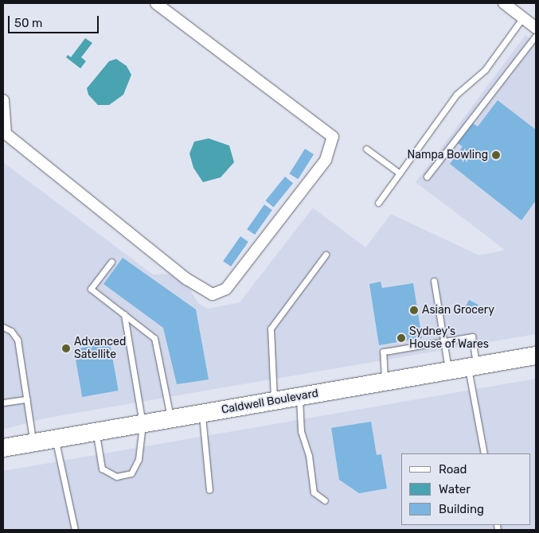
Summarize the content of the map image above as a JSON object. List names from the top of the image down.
{
  "streets": {
    "main road": ["Caldwell Boulevard"]
  },
  "places": [
    "Nampa Bowling",
    "Asian Grocery",
    "Sydney's House of Wares",
    "Advanced Satellite"
  ],
  "legend": ["Road", "Water", "Building"],
  "scale_bar": "50 m"
}
